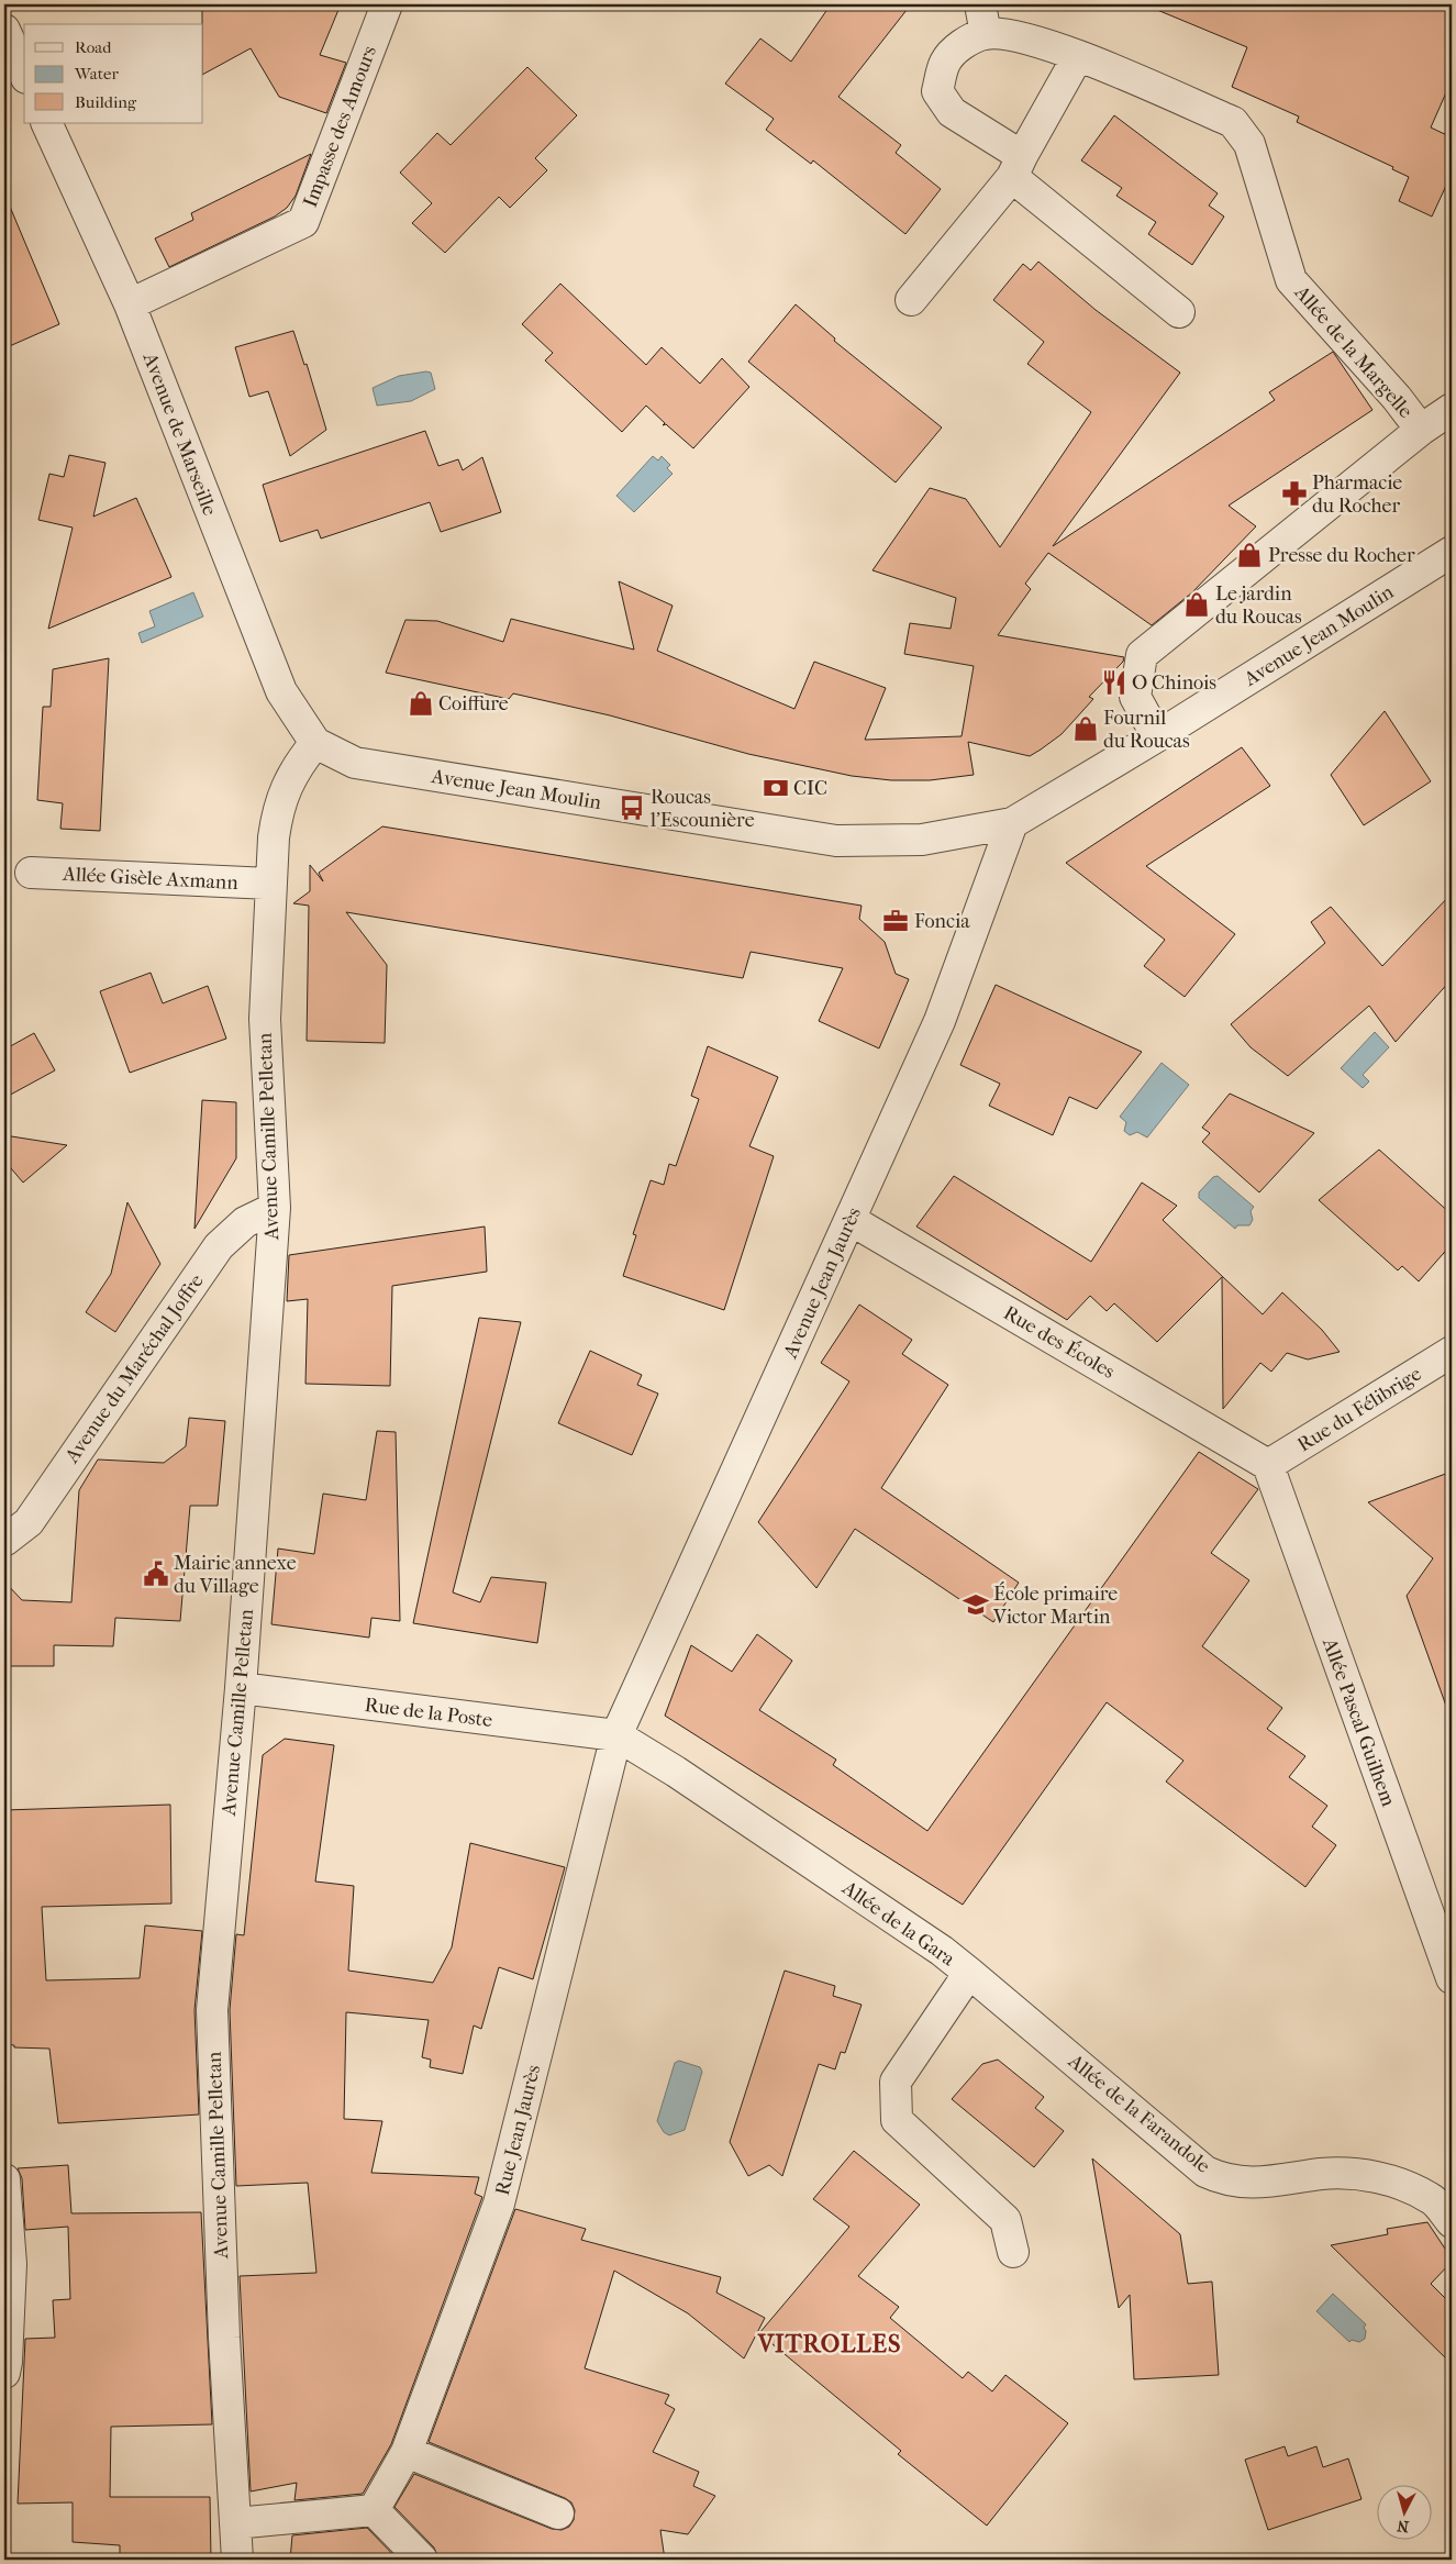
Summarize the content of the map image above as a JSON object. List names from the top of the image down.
{
  "streets": {
    "street": [
      "Impasse des Amours",
      "Allée de la Margelle",
      "Avenue de Marseille",
      "Avenue Jean Moulin",
      "Allée Gisèle Axmann",
      "Avenue Camille Pelletan",
      "Avenue Jean Jaurès",
      "Rue des Écoles",
      "Avenue du Maréchal Joffre",
      "Rue du Félibrige",
      "Rue de la Poste",
      "Allée Pascal Guilhem",
      "Allée de la Gara",
      "Allée de la Farandole",
      "Rue Jean Jaurès"
    ]
  },
  "crossings": [
    ["Impasse des Amours", "Avenue de Marseille"],
    ["Avenue de Marseille", "Avenue Jean Moulin"],
    ["Avenue de Marseille", "Avenue Camille Pelletan"],
    ["Avenue Jean Moulin", "Avenue Camille Pelletan"],
    ["Avenue Jean Moulin", "Avenue Jean Jaurès"],
    ["Allée Gisèle Axmann", "Avenue Camille Pelletan"],
    ["Avenue Camille Pelletan", "Avenue du Maréchal Joffre"],
    ["Avenue Camille Pelletan", "Rue de la Poste"],
    ["Avenue Jean Jaurès", "Rue des Écoles"],
    ["Avenue Jean Jaurès", "Rue de la Poste"],
    ["Avenue Jean Jaurès", "Allée de la Gara"],
    ["Avenue Jean Jaurès", "Rue Jean Jaurès"],
    ["Rue des Écoles", "Rue du Félibrige"],
    ["Rue des Écoles", "Allée Pascal Guilhem"],
    ["Rue du Félibrige", "Allée Pascal Guilhem"],
    ["Rue de la Poste", "Allée de la Gara"],
    ["Rue de la Poste", "Rue Jean Jaurès"],
    ["Allée de la Gara", "Allée de la Farandole"],
    ["Allée de la Gara", "Rue Jean Jaurès"]
  ],
  "districts": ["VITROLLES"],
  "places": {
    "pharmacy": ["Pharmacie du Rocher"],
    "shop": [
      "Presse du Rocher",
      "Le jardin du Roucas",
      "Coiffure",
      "Fournil du Roucas"
    ],
    "restaurant": ["O Chinois"],
    "bank": ["CIC"],
    "bus stop": ["Roucas l'Escounière"],
    "office": ["Foncia"],
    "public building": ["Mairie annexe du Village"],
    "school or university": ["École primaire Victor Martin"]
  },
  "legend": ["Road", "Water", "Building"],
  "north": "bottom"
}
